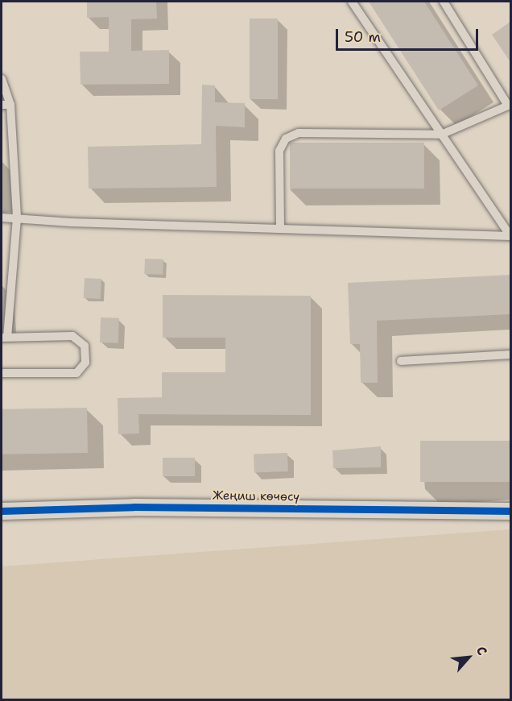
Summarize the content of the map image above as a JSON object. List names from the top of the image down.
{
  "streets": {
    "street": ["Жеңиш көчөсү"]
  },
  "scale_bar": "50 m",
  "north": "top right"
}
